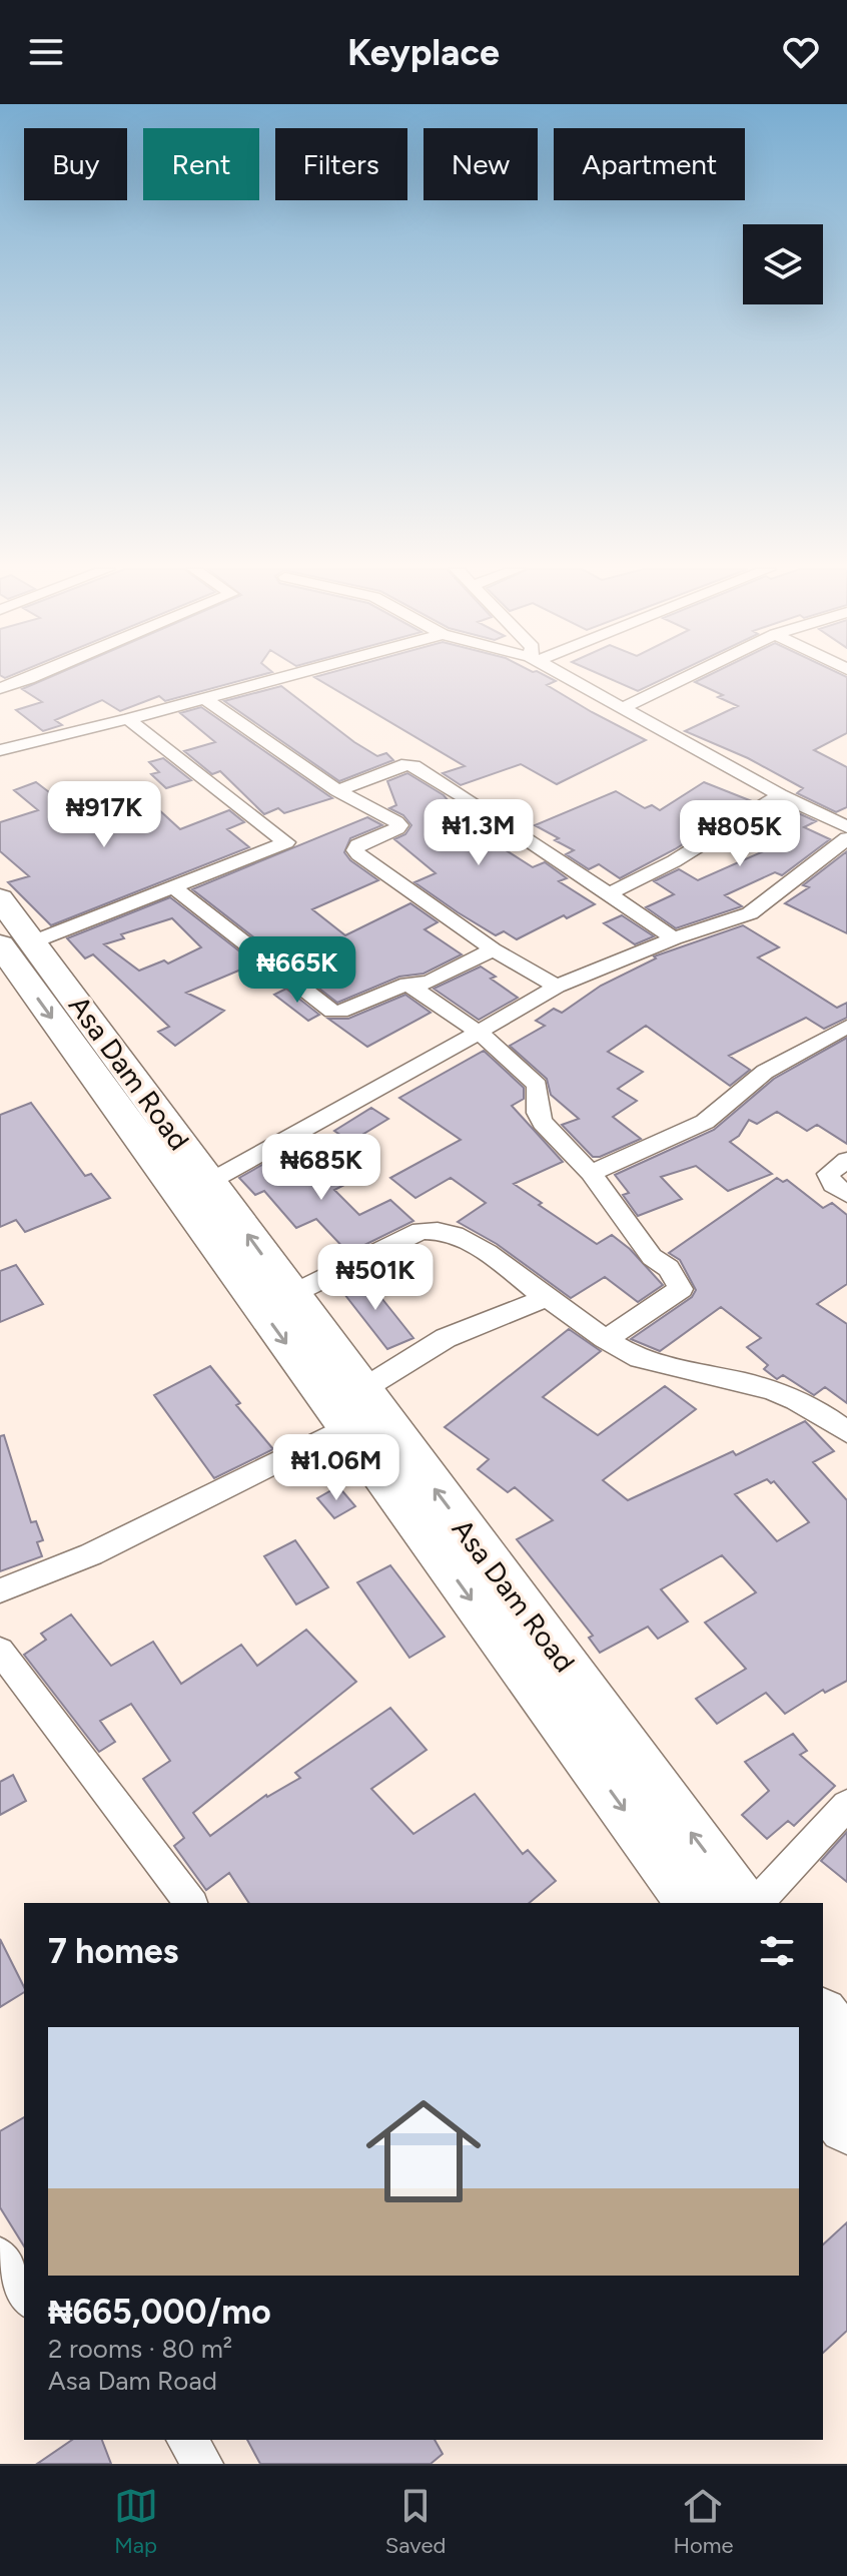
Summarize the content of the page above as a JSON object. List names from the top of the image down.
{
  "streets": {
    "main road": ["Asa Dam Road"]
  },
  "page": {
    "header": "Keyplace",
    "chip": [
      "Buy",
      "Rent",
      "Filters",
      "New",
      "Apartment"
    ],
    "price": [
      "₦917K",
      "₦1.3M",
      "₦805K",
      "₦665K",
      "₦685K",
      "₦501K",
      "₦1.06M"
    ],
    "heading": "7 homes",
    "list": [
      {
        "name": "₦665,000/mo",
        "note": "2 rooms · 80 m² · Asa Dam Road"
      }
    ],
    "tabs": ["Map", "Saved", "Home"]
  }
}
